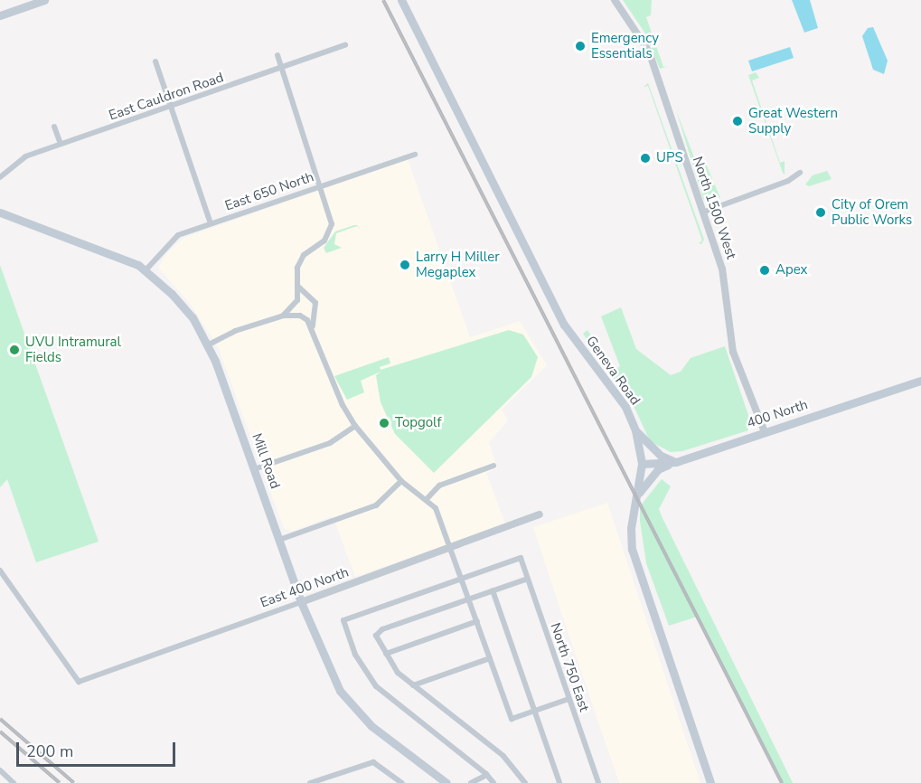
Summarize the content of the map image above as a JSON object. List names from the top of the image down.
{
  "streets": {
    "main road": ["Geneva Road", "400 North", "Mill Road"],
    "street": [
      "East Cauldron Road",
      "East 650 North",
      "North 1500 West",
      "East 400 North",
      "North 750 East"
    ]
  },
  "crossings": [
    ["East 650 North", "Mill Road"],
    ["North 1500 West", "400 North"],
    ["Geneva Road", "400 North"],
    ["Mill Road", "East 400 North"]
  ],
  "places": [
    "Emergency Essentials",
    "Great Western Supply",
    "UPS",
    "City of Orem Public Works",
    "Larry H Miller Megaplex",
    "Apex",
    "UVU Intramural Fields",
    "Topgolf"
  ],
  "scale_bar": "200 m"
}
